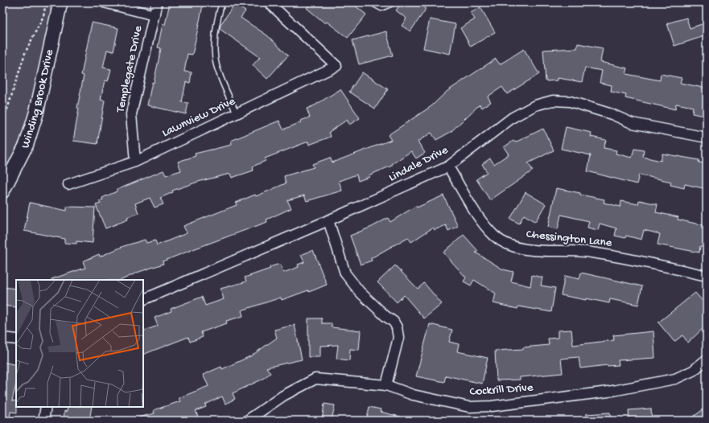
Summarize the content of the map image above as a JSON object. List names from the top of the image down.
{
  "streets": {
    "street": [
      "Templegate Drive",
      "Winding Brook Drive",
      "Lawnview Drive",
      "Lindale Drive",
      "Chessington Lane",
      "Cockrill Drive"
    ]
  },
  "crossings": [
    ["Templegate Drive", "Lawnview Drive"],
    ["Lindale Drive", "Chessington Lane"]
  ]
}
